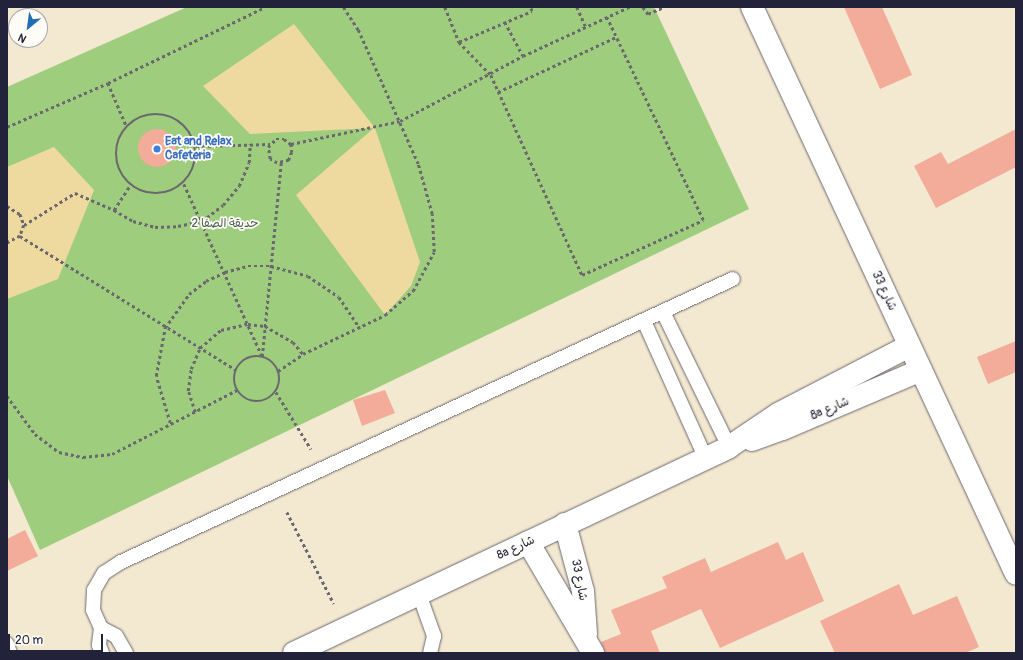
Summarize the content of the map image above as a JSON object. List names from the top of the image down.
{
  "streets": {
    "street": ["شارع 33", "8a شارع"]
  },
  "crossings": [
    ["شارع 33", "8a شارع"]
  ],
  "parks": ["حديقة الصفا 2"],
  "places": ["Eat and Relax Cafeteria"],
  "scale_bar": "20 m",
  "north": "bottom left"
}
